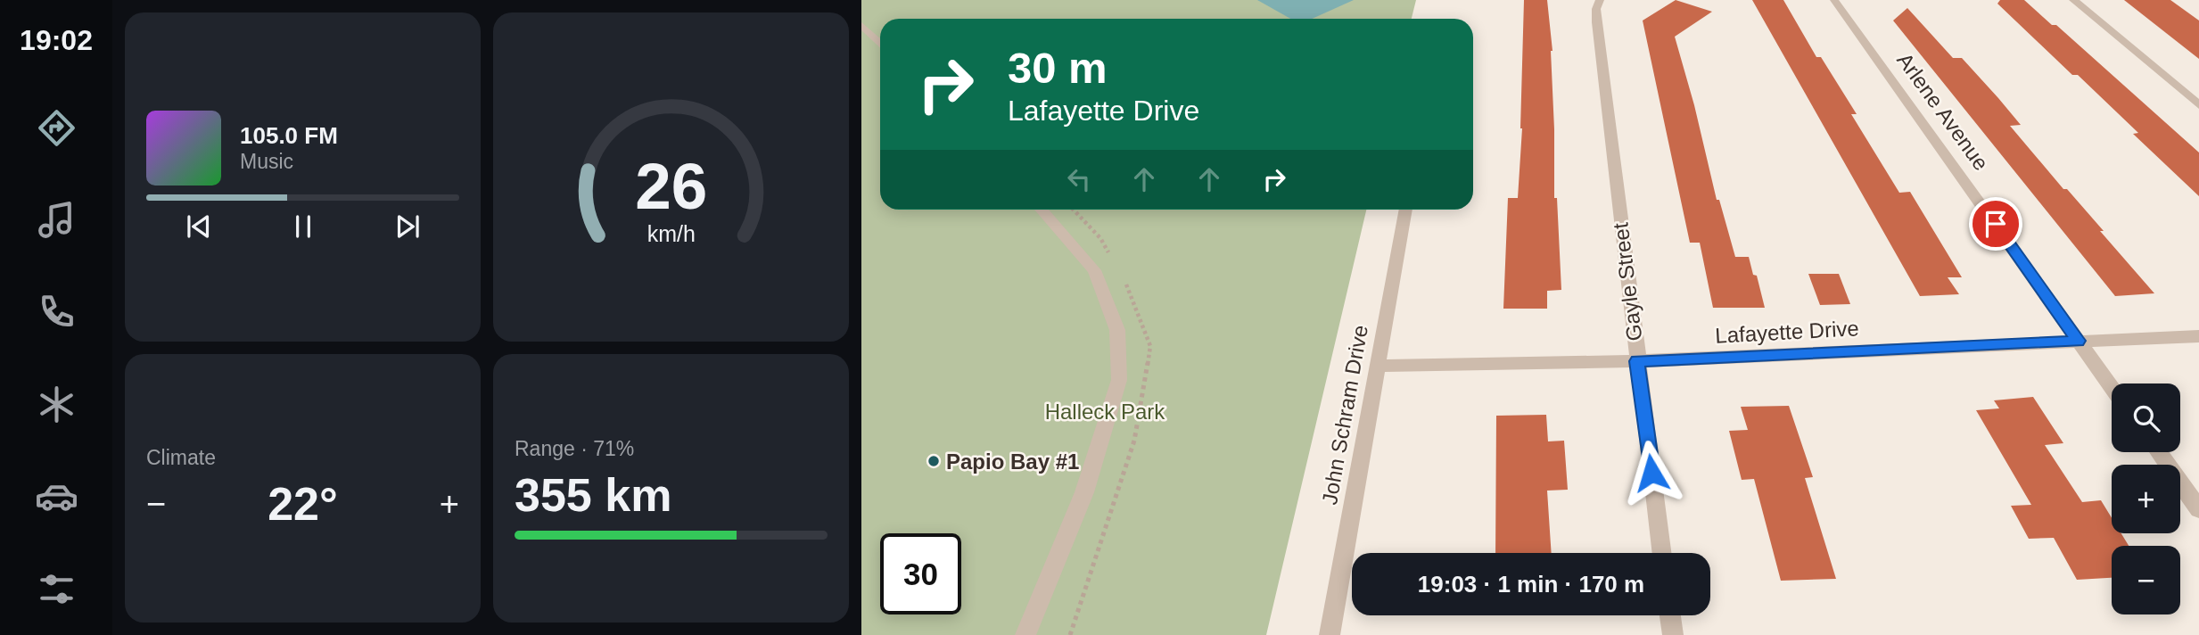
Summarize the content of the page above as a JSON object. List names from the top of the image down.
{
  "streets": {
    "street": [
      "Arlene Avenue",
      "Gayle Street",
      "Lafayette Drive",
      "John Schram Drive"
    ]
  },
  "crossings": [
    ["Arlene Avenue", "Lafayette Drive"],
    ["Gayle Street", "Lafayette Drive"],
    ["Lafayette Drive", "John Schram Drive"]
  ],
  "parks": ["Halleck Park"],
  "places": ["Papio Bay #1"],
  "page": {
    "tabs": "19:02",
    "turn": ["30 m", "Lafayette Drive"],
    "song": ["105.0 FM", "Music"],
    "tile": [
      "Climate",
      ["Range · 71%", "355 km"]
    ],
    "map_buttons": ["+", "−"],
    "heat": ["−", "22°", "+"],
    "limit": "30",
    "trip": "19:03 · 1 min · 170 m",
    "gauge": ["26", "km/h"]
  }
}
